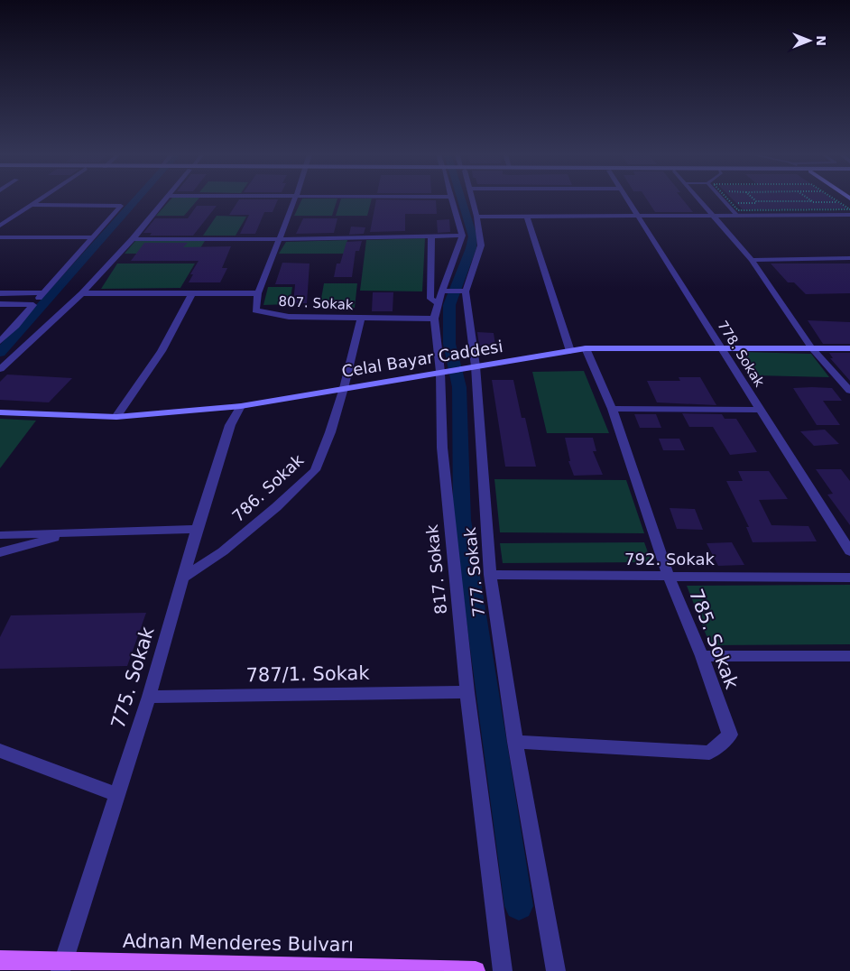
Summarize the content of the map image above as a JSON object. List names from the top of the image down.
{
  "streets": {
    "main road": ["Celal Bayar Caddesi", "Adnan Menderes Bulvarı"],
    "street": [
      "807. Sokak",
      "778. Sokak",
      "786. Sokak",
      "792. Sokak",
      "817. Sokak",
      "777. Sokak",
      "785. Sokak",
      "787/1. Sokak",
      "775. Sokak"
    ]
  },
  "crossings": [
    ["807. Sokak", "786. Sokak"],
    ["807. Sokak", "817. Sokak"],
    ["778. Sokak", "Celal Bayar Caddesi"],
    ["Celal Bayar Caddesi", "786. Sokak"],
    ["Celal Bayar Caddesi", "817. Sokak"],
    ["Celal Bayar Caddesi", "777. Sokak"],
    ["Celal Bayar Caddesi", "785. Sokak"],
    ["Celal Bayar Caddesi", "775. Sokak"],
    ["786. Sokak", "775. Sokak"],
    ["792. Sokak", "777. Sokak"],
    ["792. Sokak", "785. Sokak"],
    ["817. Sokak", "787/1. Sokak"],
    ["777. Sokak", "785. Sokak"],
    ["787/1. Sokak", "775. Sokak"],
    ["775. Sokak", "Adnan Menderes Bulvarı"]
  ],
  "north": "right"
}
